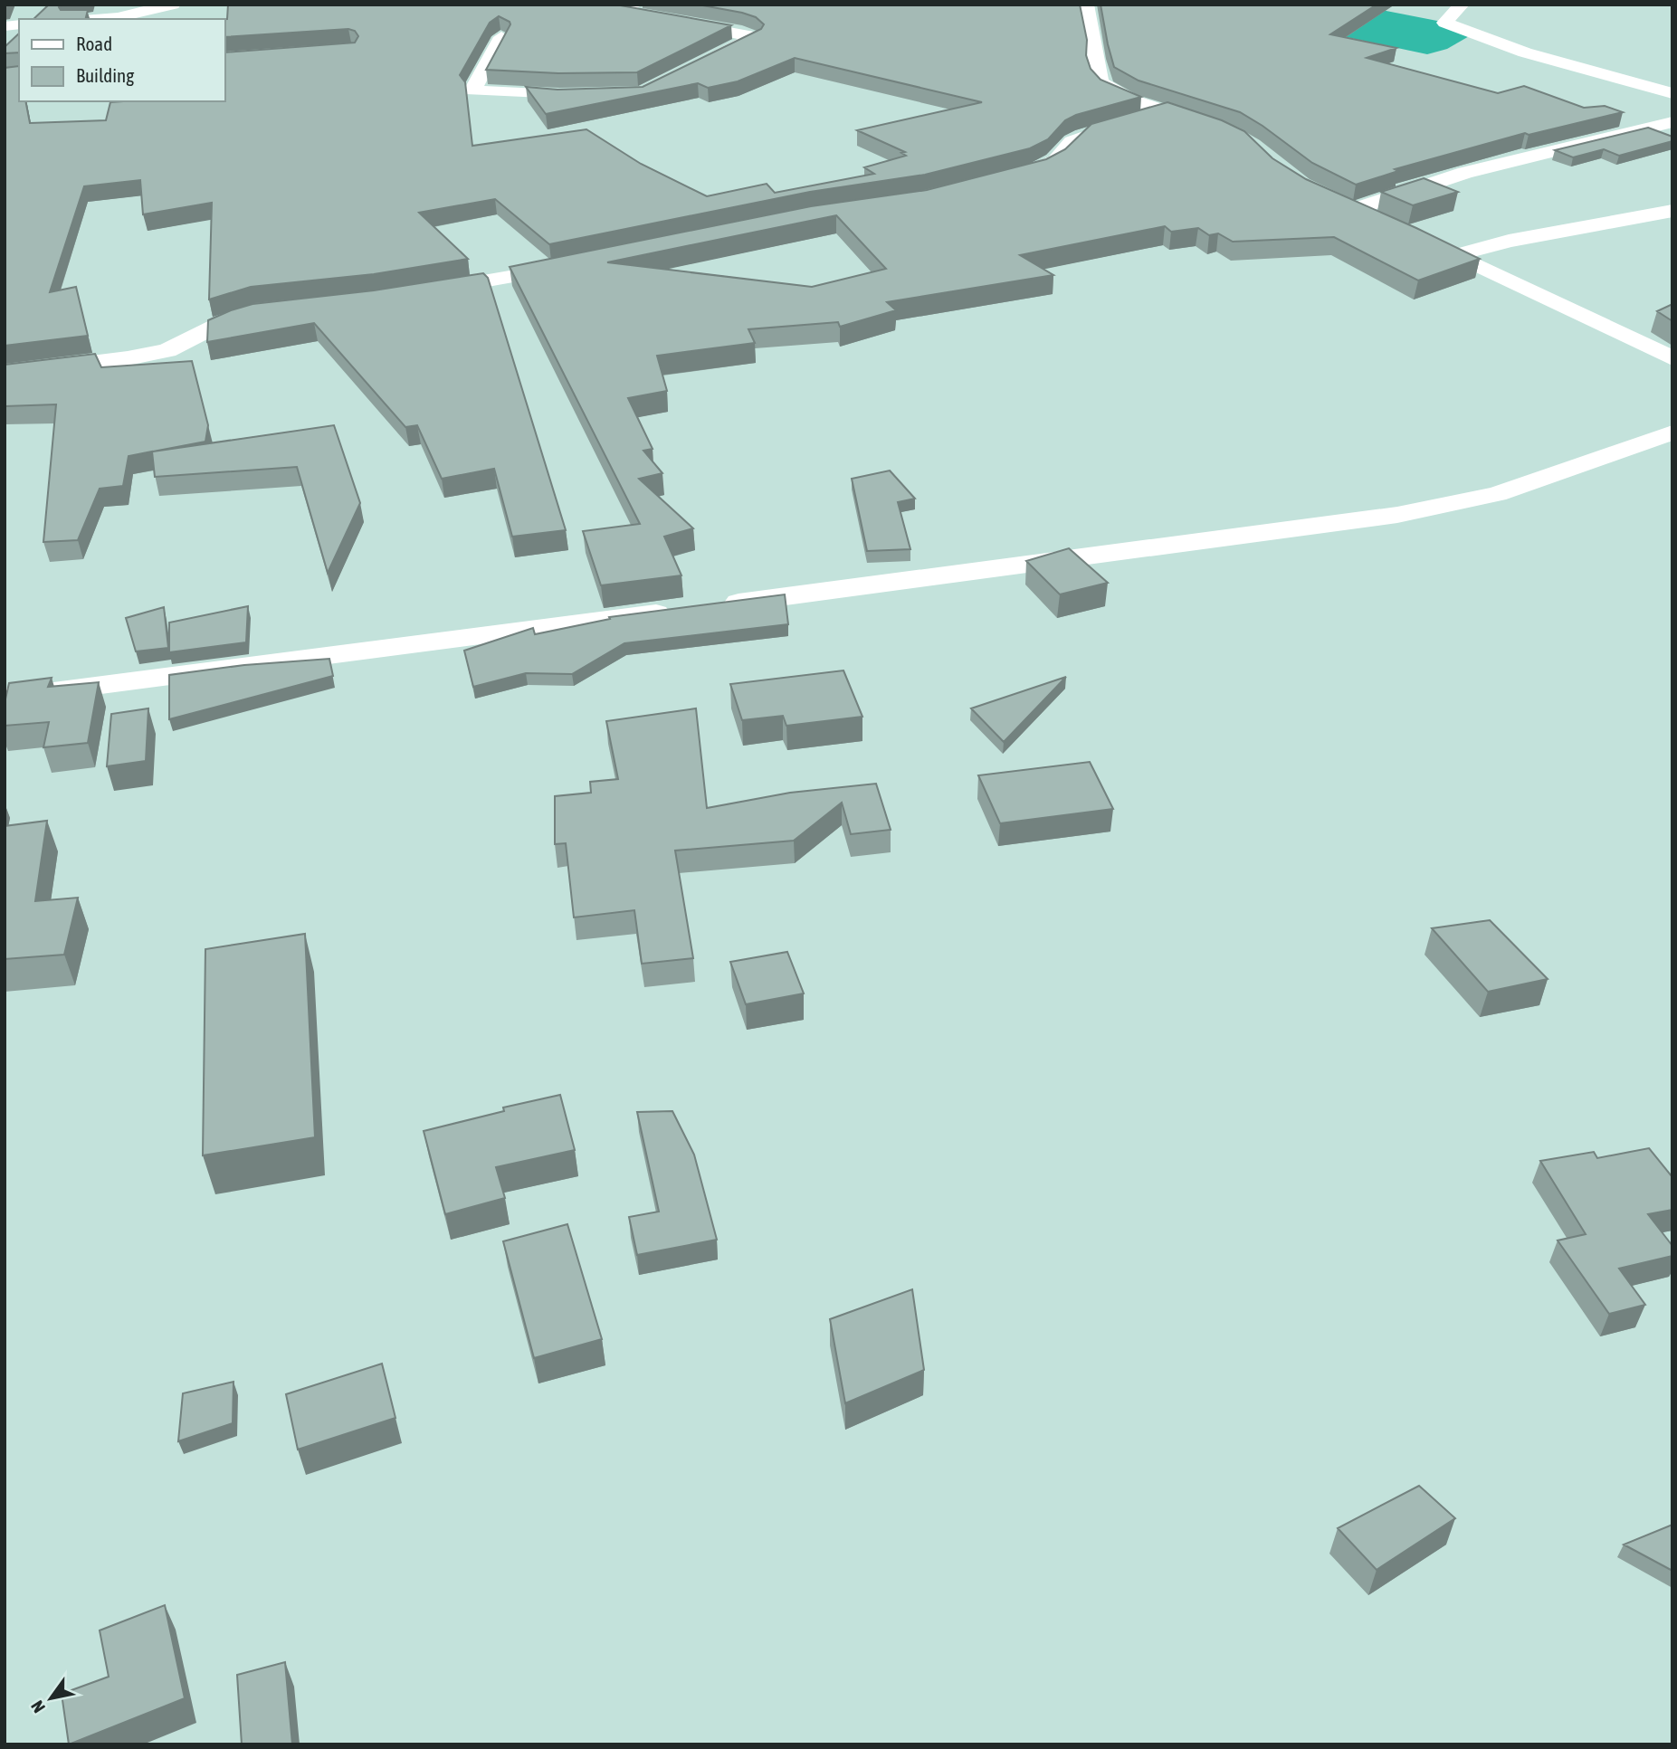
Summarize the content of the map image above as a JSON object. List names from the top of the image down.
{
  "legend": ["Road", "Building"],
  "north": "bottom left"
}
